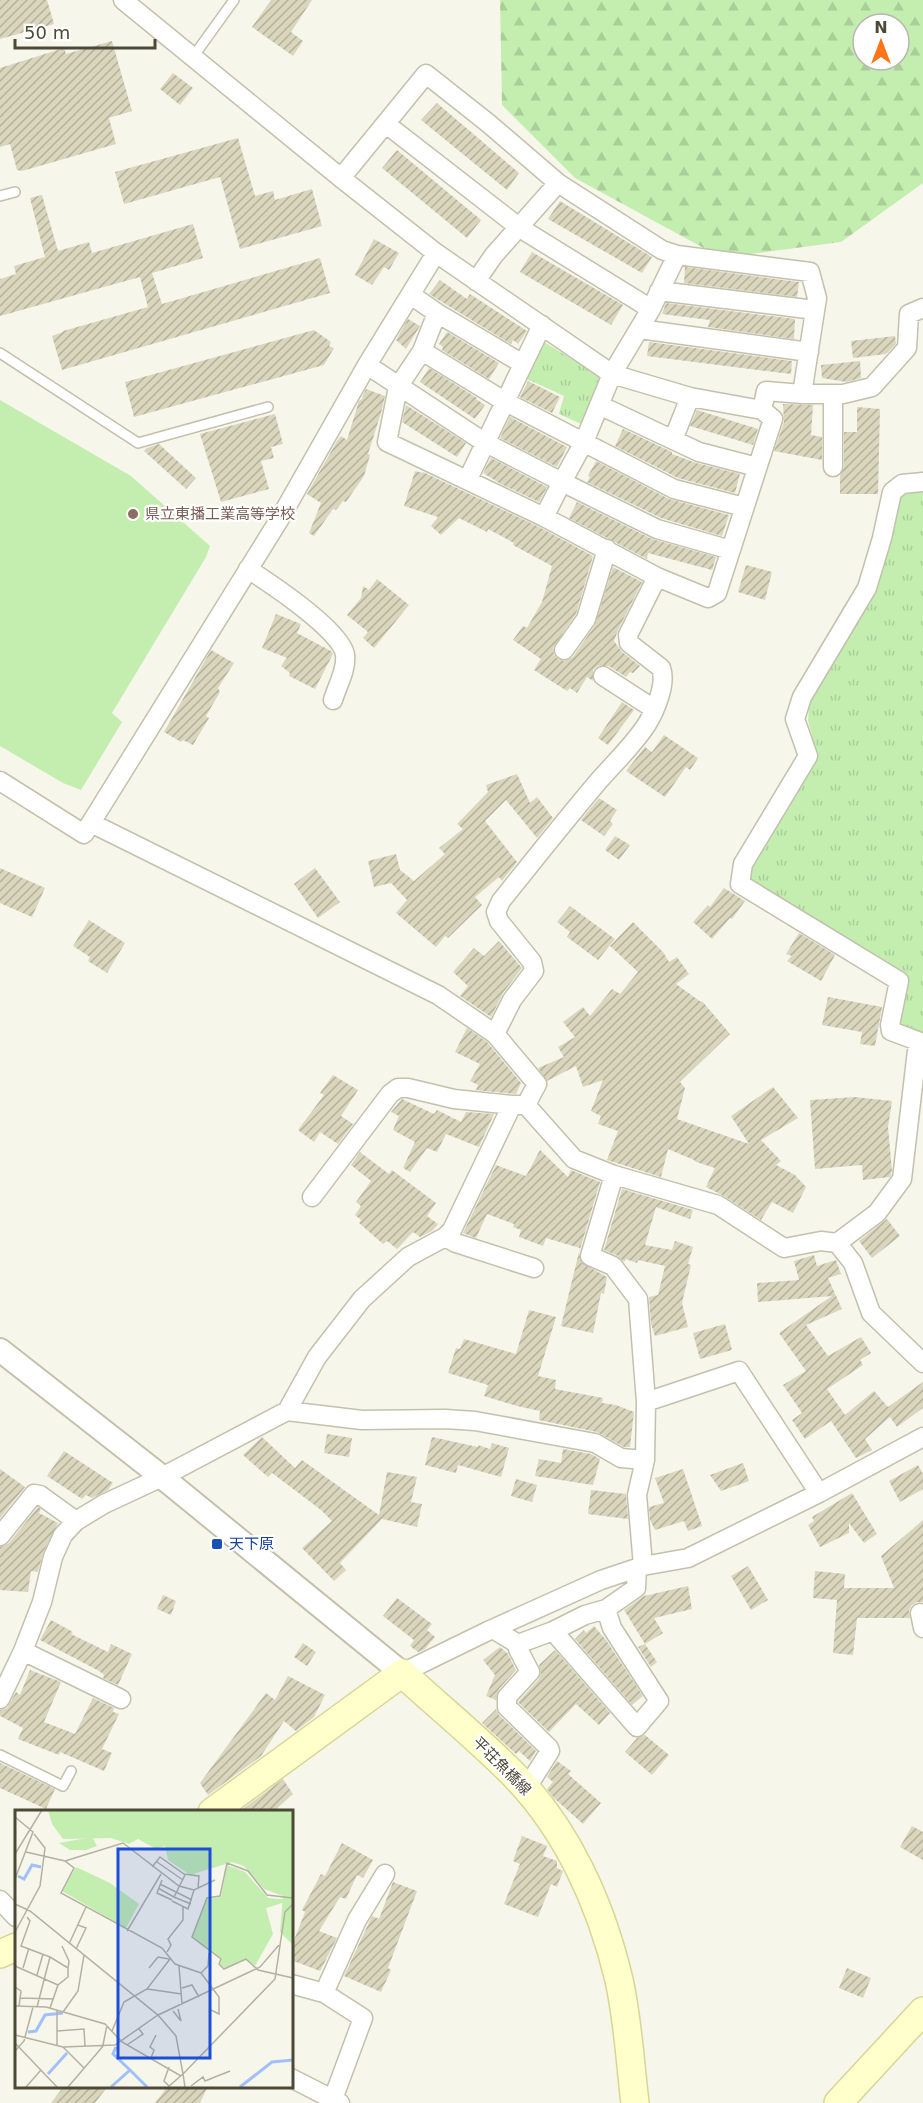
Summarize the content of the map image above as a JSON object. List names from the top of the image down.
{
  "streets": {
    "main road": ["平荘魚橋線"]
  },
  "places": {
    "other": ["県立東播工業高等学校"],
    "transit": ["天下原"]
  },
  "scale_bar": "50 m",
  "north": "top"
}
